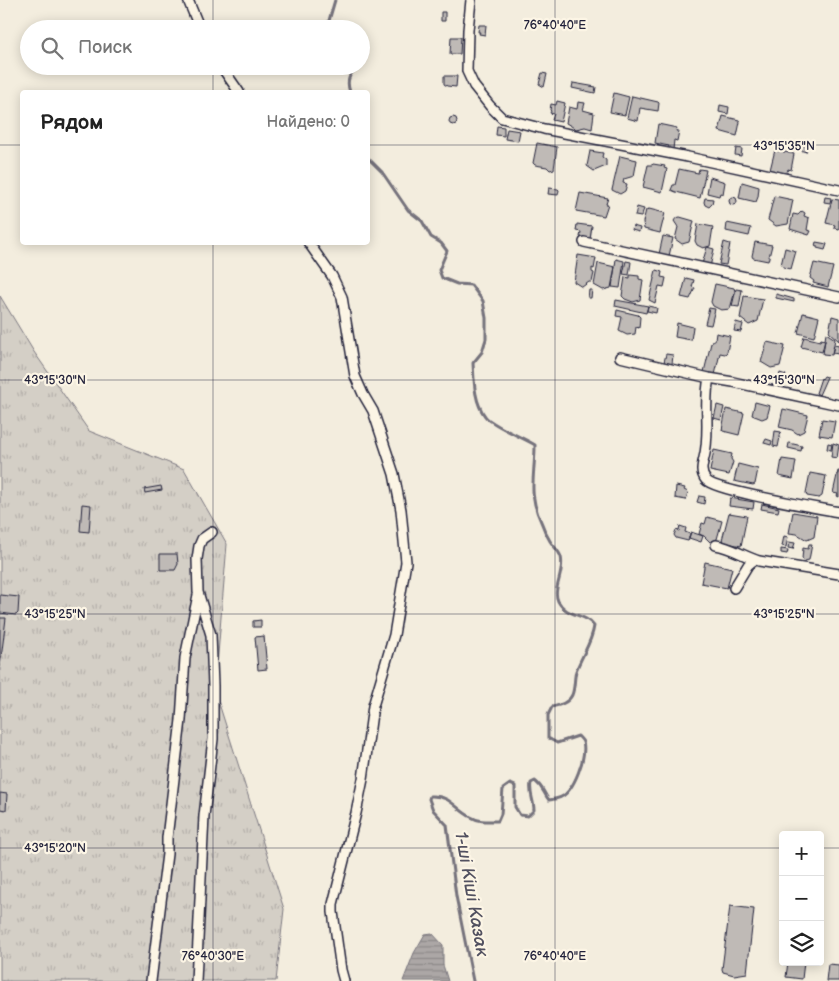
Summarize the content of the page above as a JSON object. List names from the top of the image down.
{
  "water": ["1-ші Кіші Казак"],
  "page": {
    "search": "Поиск",
    "heading": ["Рядом", "Найдено: 0"],
    "map_buttons": ["+", "−"]
  },
  "coordinates": [
    "76°40'40\"E",
    "43°15'35\"N",
    "43°15'30\"N",
    "43°15'25\"N",
    "43°15'20\"N",
    "76°40'30\"E"
  ]
}
